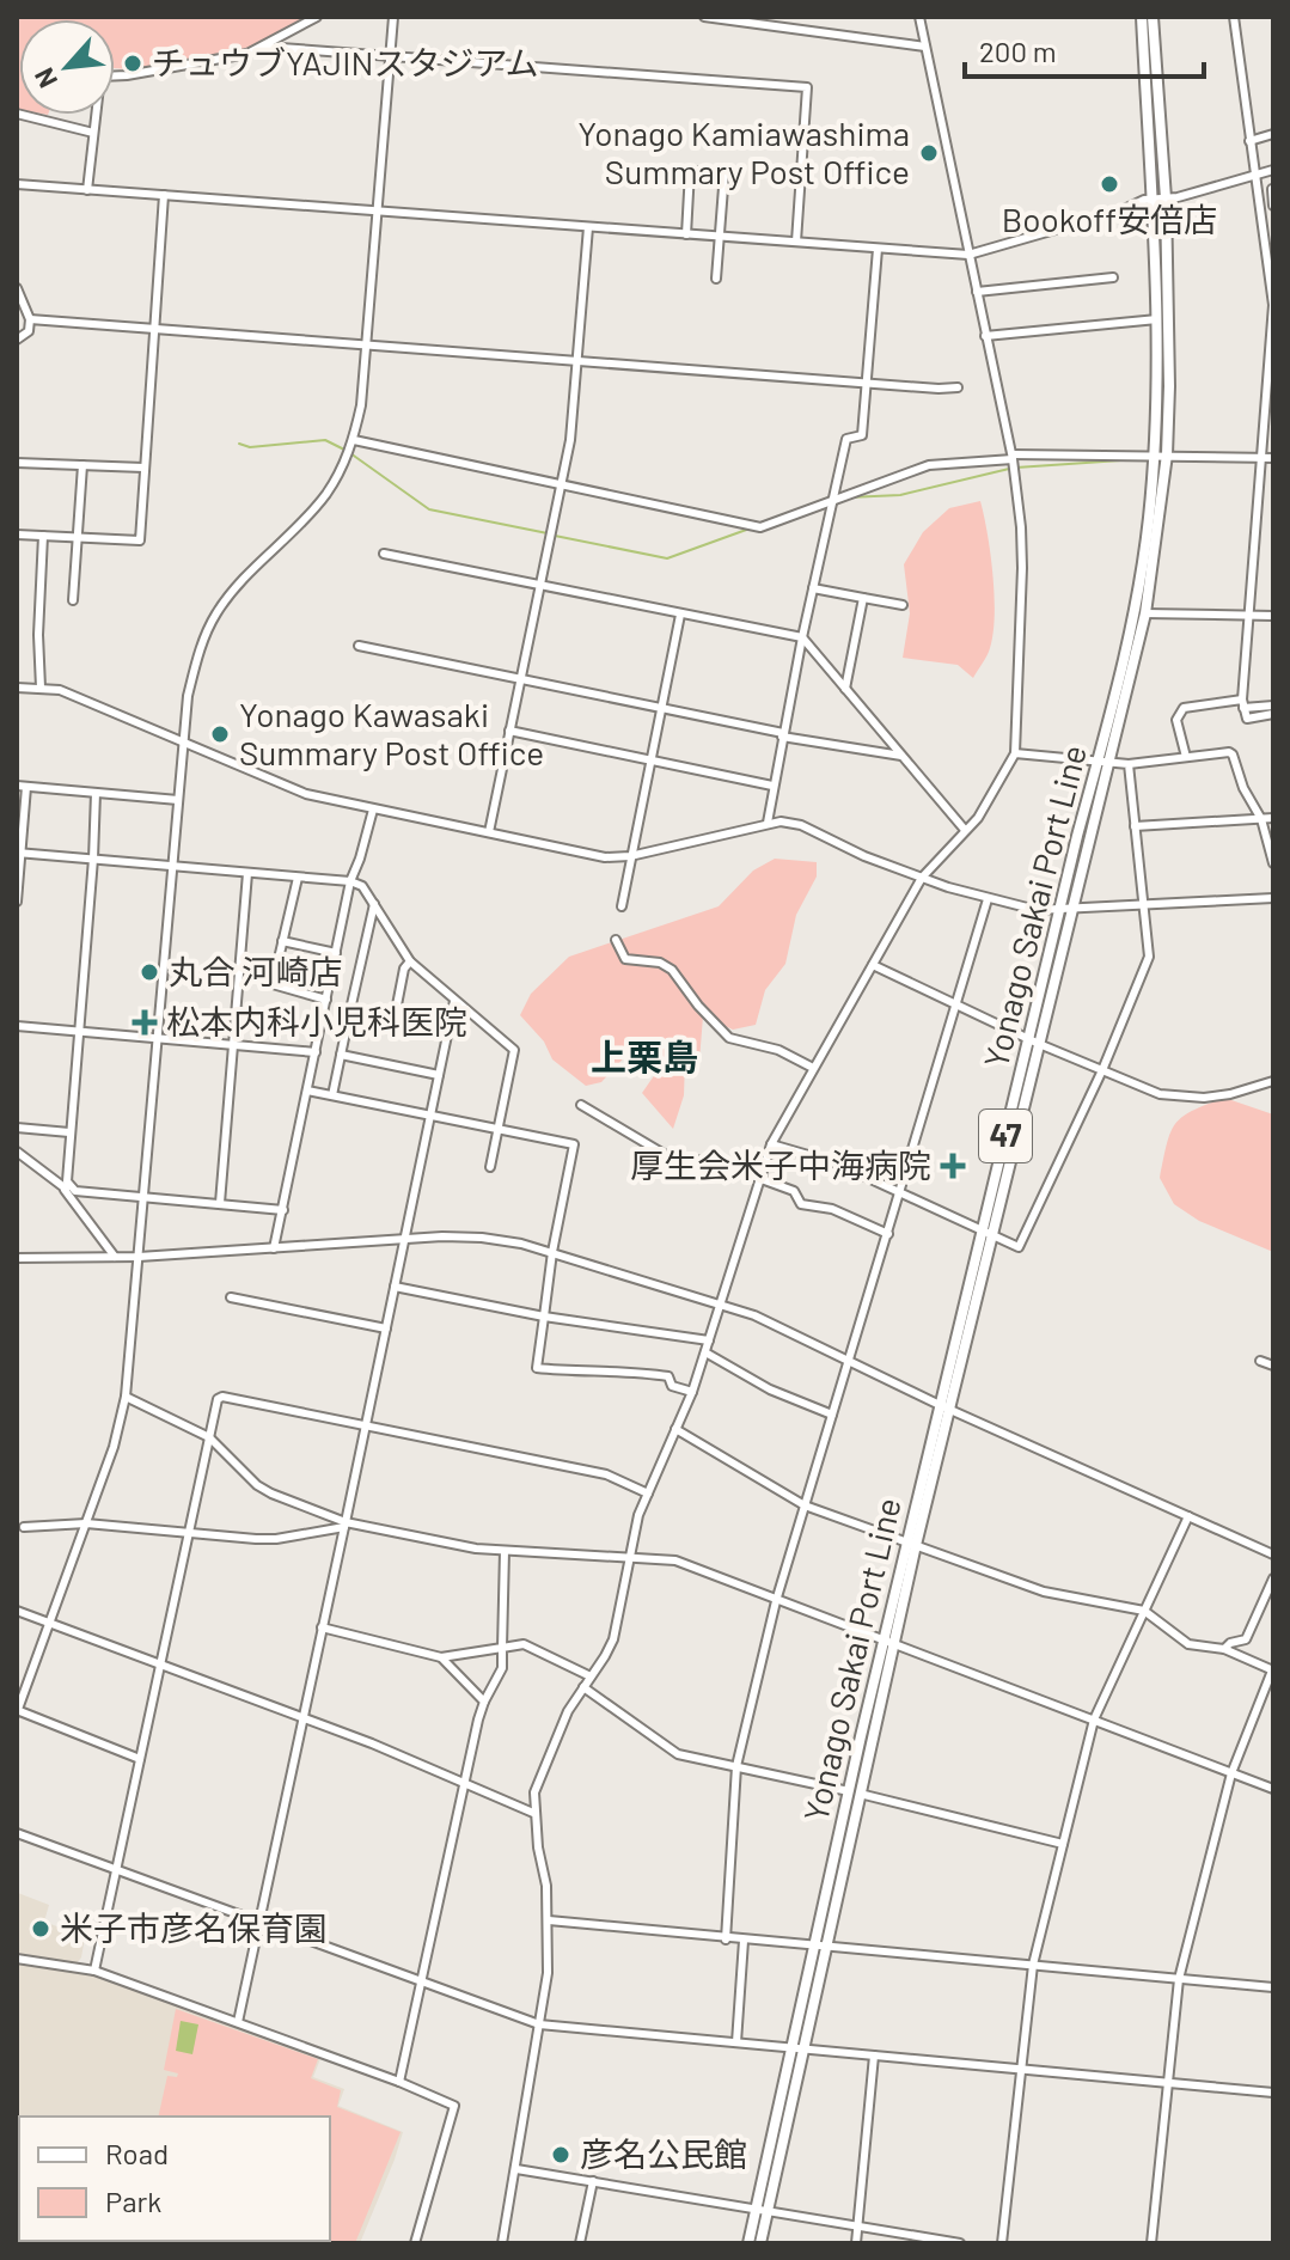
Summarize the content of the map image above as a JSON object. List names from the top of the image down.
{
  "streets": {
    "main road": ["Yonago Sakai Port Line", "47"]
  },
  "districts": ["上栗島"],
  "places": {
    "other": [
      "チュウブYAJINスタジアム",
      "Yonago Kamiawashima Summary Post Office",
      "Bookoff安倍店",
      "Yonago Kawasaki Summary Post Office",
      "丸合 河崎店",
      "米子市彦名保育園",
      "彦名公民館"
    ],
    "health": ["松本内科小児科医院", "厚生会米子中海病院"]
  },
  "legend": ["Road", "Park"],
  "scale_bar": "200 m",
  "north": "bottom left"
}
